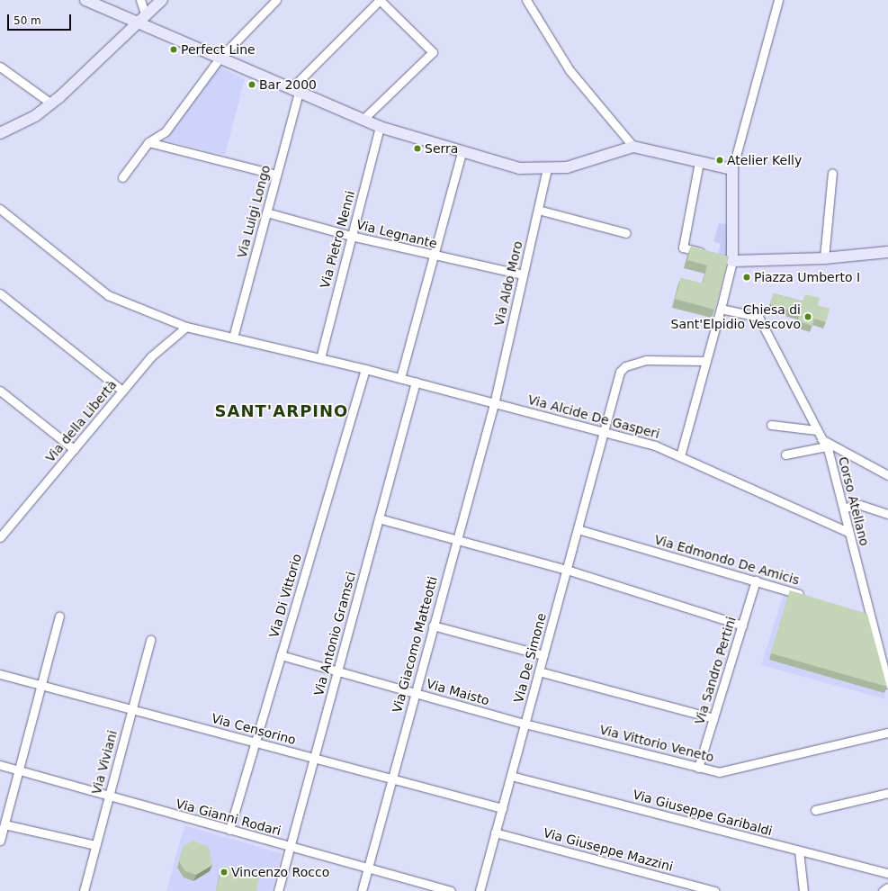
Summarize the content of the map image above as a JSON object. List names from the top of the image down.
{
  "streets": {
    "street": [
      "Via Luigi Longo",
      "Via Legnante",
      "Via Pietro Nenni",
      "Via Aldo Moro",
      "Via Alcide De Gasperi",
      "Via della Libertà",
      "Corso Atellano",
      "Via Edmondo De Amicis",
      "Via Di Vittorio",
      "Via Antonio Gramsci",
      "Via Giacomo Matteotti",
      "Via De Simone",
      "Via Sandro Pertini",
      "Via Maisto",
      "Via Censorino",
      "Via Vittorio Veneto",
      "Via Viviani",
      "Via Giuseppe Garibaldi",
      "Via Gianni Rodari",
      "Via Giuseppe Mazzini"
    ]
  },
  "crossings": [
    ["Via Luigi Longo", "Via Legnante"],
    ["Via Luigi Longo", "Via Alcide De Gasperi"],
    ["Via Legnante", "Via Pietro Nenni"],
    ["Via Legnante", "Via Aldo Moro"],
    ["Via Pietro Nenni", "Via Alcide De Gasperi"],
    ["Via Aldo Moro", "Via Alcide De Gasperi"],
    ["Via Aldo Moro", "Via Giacomo Matteotti"],
    ["Via Alcide De Gasperi", "Via della Libertà"],
    ["Via Alcide De Gasperi", "Corso Atellano"],
    ["Via Alcide De Gasperi", "Via Di Vittorio"],
    ["Via Alcide De Gasperi", "Via Antonio Gramsci"],
    ["Via Alcide De Gasperi", "Via Giacomo Matteotti"],
    ["Via Alcide De Gasperi", "Via De Simone"],
    ["Via Edmondo De Amicis", "Via De Simone"],
    ["Via Edmondo De Amicis", "Via Sandro Pertini"],
    ["Via Di Vittorio", "Via Maisto"],
    ["Via Di Vittorio", "Via Censorino"],
    ["Via Di Vittorio", "Via Gianni Rodari"],
    ["Via Antonio Gramsci", "Via Maisto"],
    ["Via Antonio Gramsci", "Via Censorino"],
    ["Via Antonio Gramsci", "Via Gianni Rodari"],
    ["Via Giacomo Matteotti", "Via Maisto"],
    ["Via Giacomo Matteotti", "Via Censorino"],
    ["Via Giacomo Matteotti", "Via Gianni Rodari"],
    ["Via De Simone", "Via Maisto"],
    ["Via De Simone", "Via Censorino"],
    ["Via De Simone", "Via Vittorio Veneto"],
    ["Via De Simone", "Via Giuseppe Garibaldi"],
    ["Via De Simone", "Via Giuseppe Mazzini"],
    ["Via Sandro Pertini", "Via Vittorio Veneto"],
    ["Via Maisto", "Via Vittorio Veneto"],
    ["Via Censorino", "Via Viviani"],
    ["Via Viviani", "Via Gianni Rodari"]
  ],
  "districts": ["SANT'ARPINO"],
  "places": [
    "Perfect Line",
    "Bar 2000",
    "Serra",
    "Atelier Kelly",
    "Piazza Umberto I",
    "Chiesa di Sant'Elpidio Vescovo",
    "Vincenzo Rocco"
  ],
  "scale_bar": "50 m"
}
